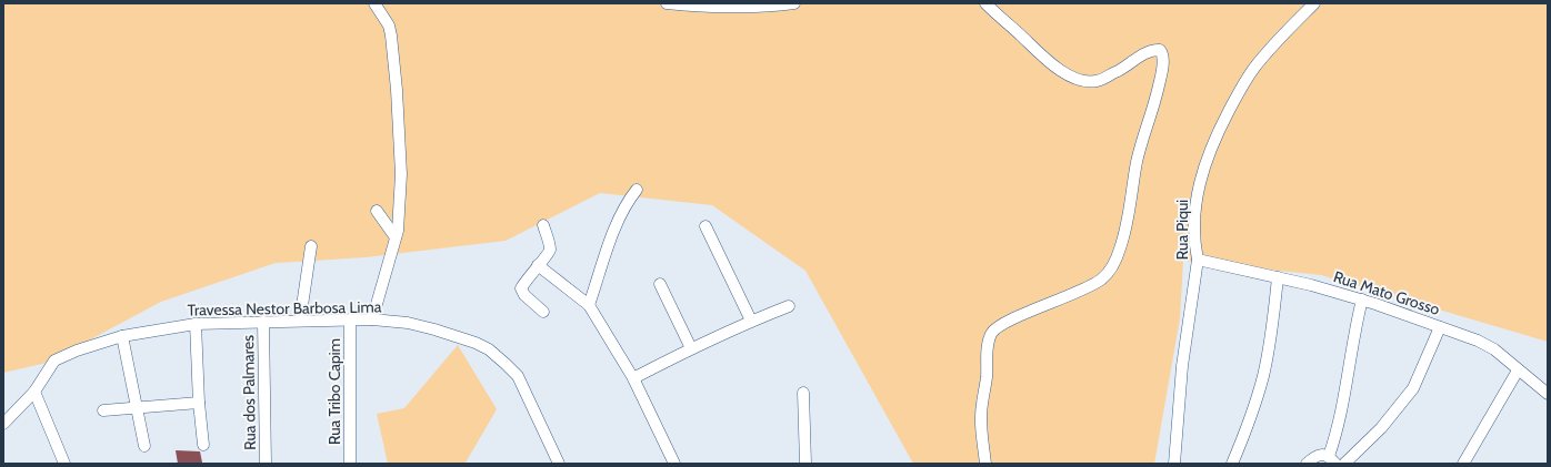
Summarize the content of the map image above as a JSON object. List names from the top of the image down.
{
  "streets": {
    "street": [
      "Rua Piqui",
      "Rua Mato Grosso",
      "Travessa Nestor Barbosa Lima",
      "Rua Tribo Capim",
      "Rua dos Palmares"
    ]
  },
  "crossings": [
    ["Rua Piqui", "Rua Mato Grosso"],
    ["Travessa Nestor Barbosa Lima", "Rua Tribo Capim"],
    ["Travessa Nestor Barbosa Lima", "Rua dos Palmares"]
  ]
}
